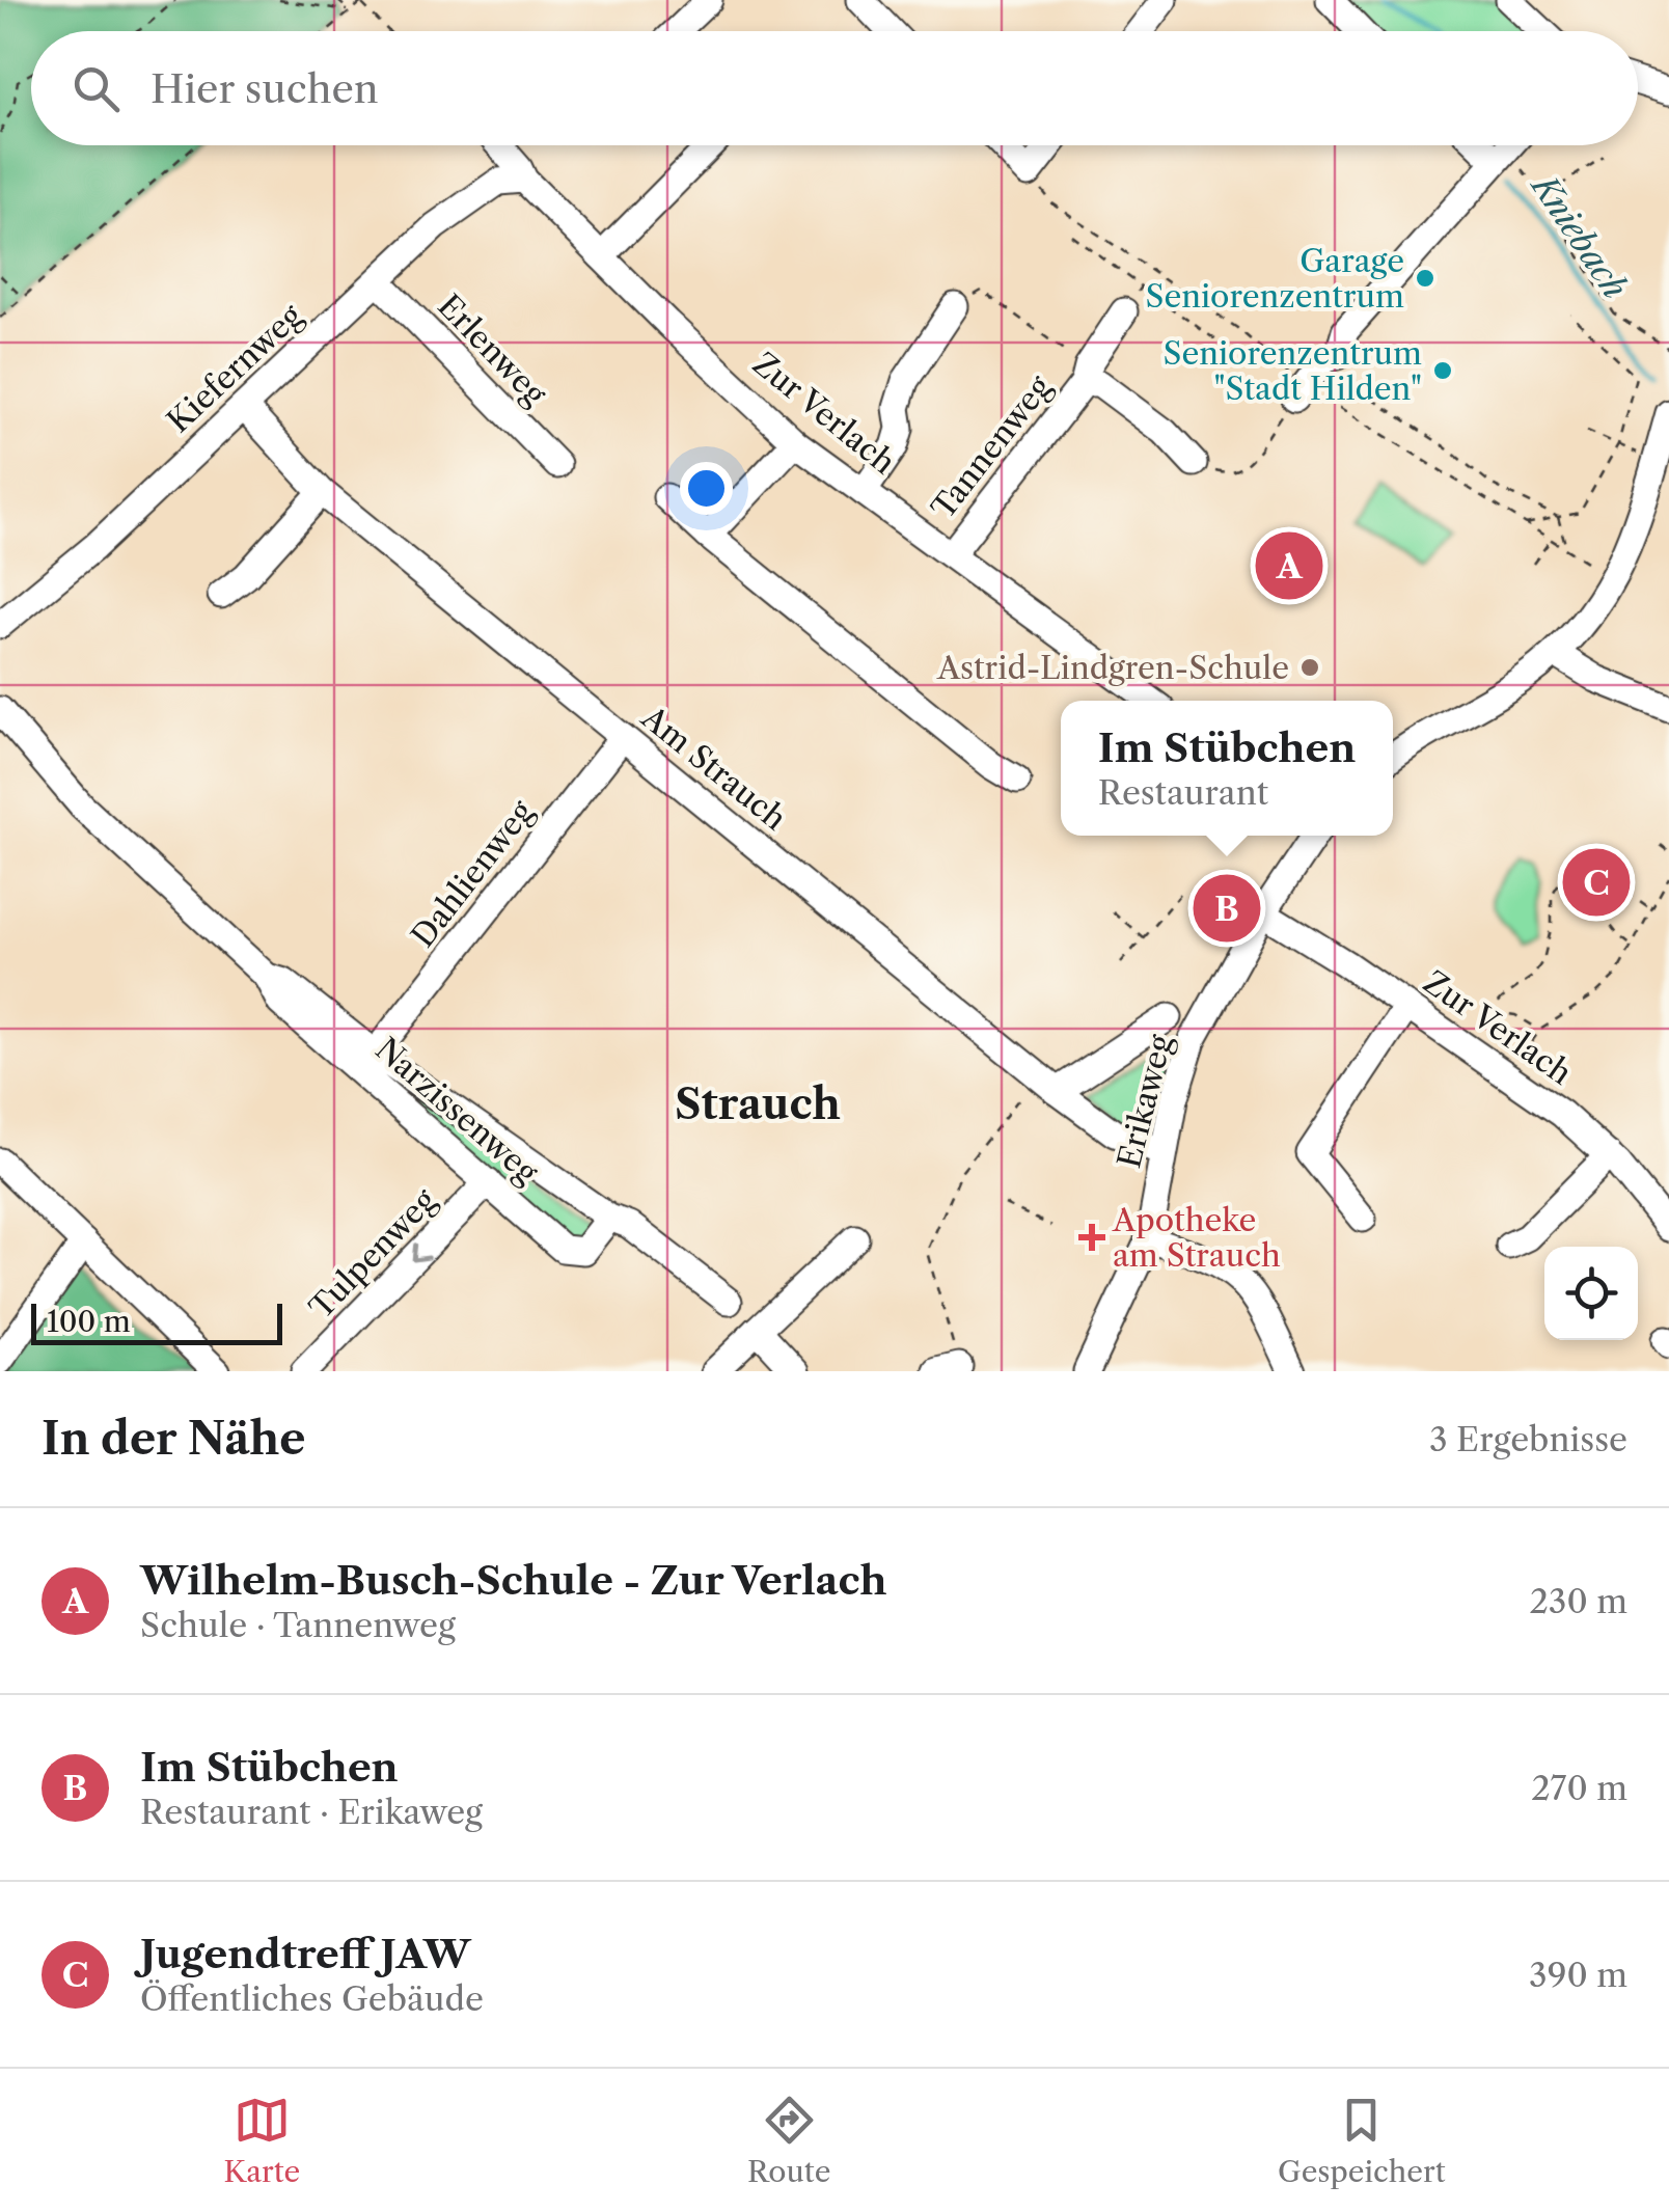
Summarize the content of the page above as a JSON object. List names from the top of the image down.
{
  "streets": {
    "street": [
      "Erlenweg",
      "Kiefernweg",
      "Zur Verlach",
      "Tannenweg",
      "Am Strauch",
      "Dahlienweg",
      "Erikaweg",
      "Narzissenweg",
      "Tulpenweg"
    ]
  },
  "crossings": [
    ["Erlenweg", "Kiefernweg"],
    ["Kiefernweg", "Zur Verlach"],
    ["Kiefernweg", "Am Strauch"],
    ["Zur Verlach", "Tannenweg"],
    ["Zur Verlach", "Erikaweg"],
    ["Am Strauch", "Dahlienweg"],
    ["Am Strauch", "Erikaweg"],
    ["Dahlienweg", "Narzissenweg"],
    ["Narzissenweg", "Tulpenweg"]
  ],
  "one_way": ["Tulpenweg"],
  "districts": ["Strauch"],
  "water": ["Kniebach"],
  "places": {
    "other": ["Garage Seniorenzentrum", "Seniorenzentrum \"Stadt Hilden\"", "Astrid-Lindgren-Schule"],
    "health": ["Apotheke am Strauch"]
  },
  "scale_bar": "100 m",
  "page": {
    "search": "Hier suchen",
    "pins": ["A", "C", "B"],
    "popup": ["Im Stübchen", "Restaurant"],
    "scale": "100 m",
    "heading": ["In der Nähe", "3 Ergebnisse"],
    "list": [
      {
        "mark": "A",
        "name": "Wilhelm-Busch-Schule - Zur Verlach",
        "note": "Schule · Tannenweg",
        "value": "230 m"
      },
      {
        "mark": "B",
        "name": "Im Stübchen",
        "note": "Restaurant · Erikaweg",
        "value": "270 m"
      },
      {
        "mark": "C",
        "name": "Jugendtreff JAW",
        "note": "Öffentliches Gebäude",
        "value": "390 m"
      }
    ],
    "nav": ["Karte", "Route", "Gespeichert"]
  }
}
